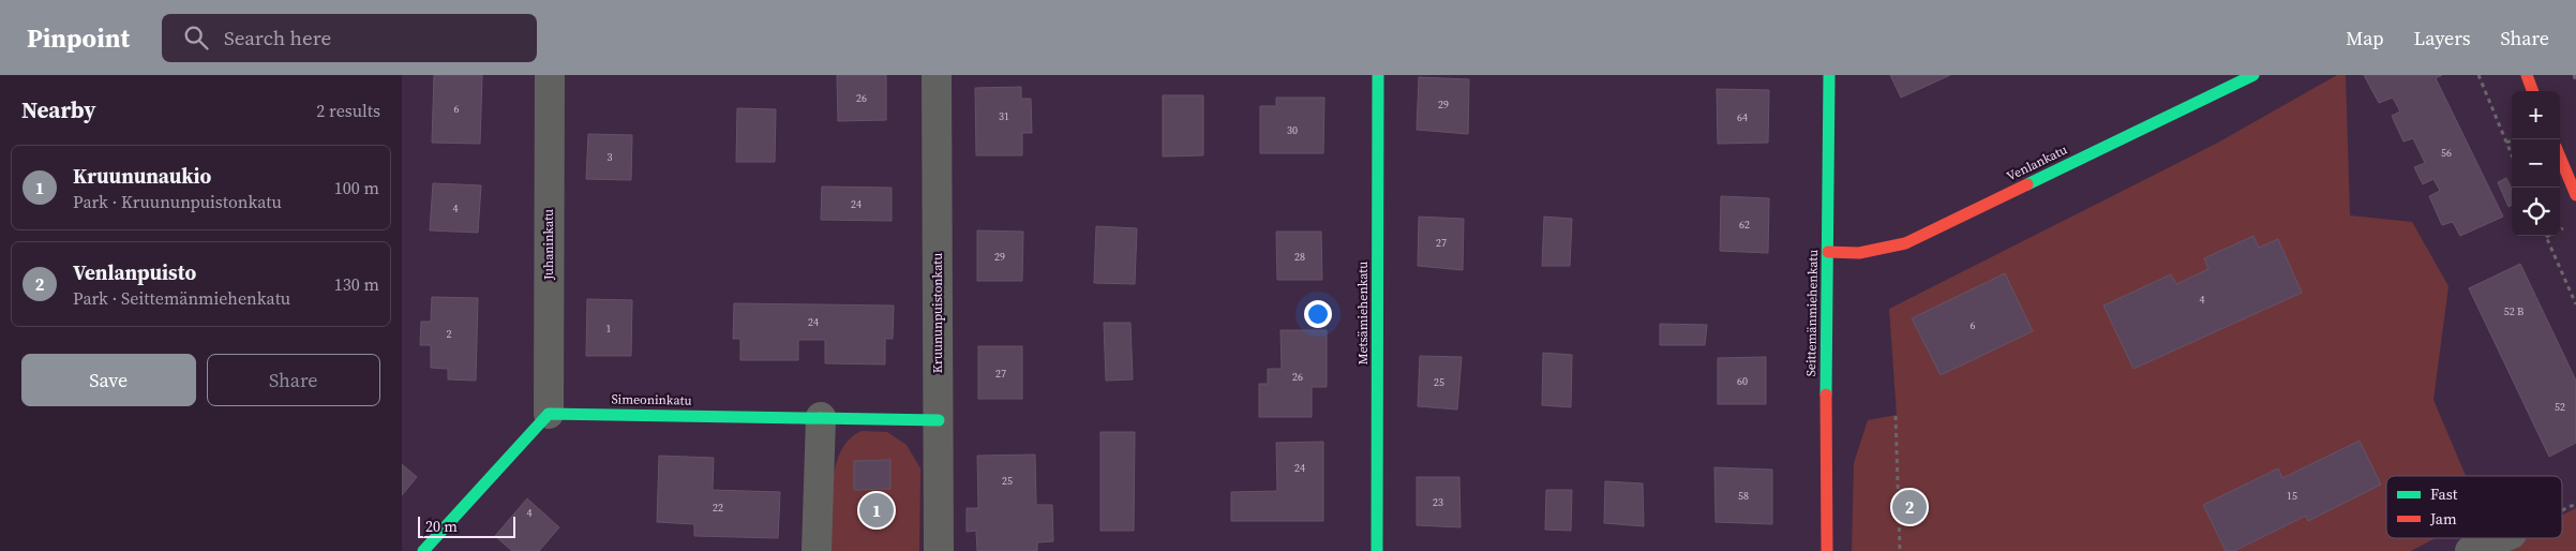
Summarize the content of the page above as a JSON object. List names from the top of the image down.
{
  "streets": {
    "street": [
      "Venlankatu",
      "Juhaninkatu",
      "Kruununpuistonkatu",
      "Metsämiehenkatu",
      "Seittemänmiehenkatu",
      "Simeoninkatu"
    ]
  },
  "crossings": [
    ["Venlankatu", "Seittemänmiehenkatu"],
    ["Juhaninkatu", "Simeoninkatu"],
    ["Kruununpuistonkatu", "Simeoninkatu"]
  ],
  "house_numbers": [
    "26",
    "29",
    "6",
    "31",
    "64",
    "30",
    "56",
    "3",
    "24",
    "4",
    "62",
    "27",
    "29",
    "28",
    "4",
    "52 B",
    "24",
    "6",
    "1",
    "2",
    "27",
    "26",
    "60",
    "25",
    "52",
    "24",
    "25",
    "58",
    "15",
    "23",
    "22",
    "4"
  ],
  "legend": ["Fast", "Jam"],
  "scale_bar": "20 m",
  "page": {
    "header": "Pinpoint",
    "search": "Search here",
    "nav": ["Map", "Layers", "Share"],
    "heading": ["Nearby", "2 results"],
    "map_buttons": ["+", "−"],
    "list": [
      {
        "mark": "1",
        "name": "Kruununaukio",
        "note": "Park · Kruununpuistonkatu",
        "value": "100 m"
      },
      {
        "mark": "2",
        "name": "Venlanpuisto",
        "note": "Park · Seittemänmiehenkatu",
        "value": "130 m"
      }
    ],
    "buttons": ["Save", "Share"],
    "pins": ["2", "1"],
    "scale": "20 m"
  }
}
